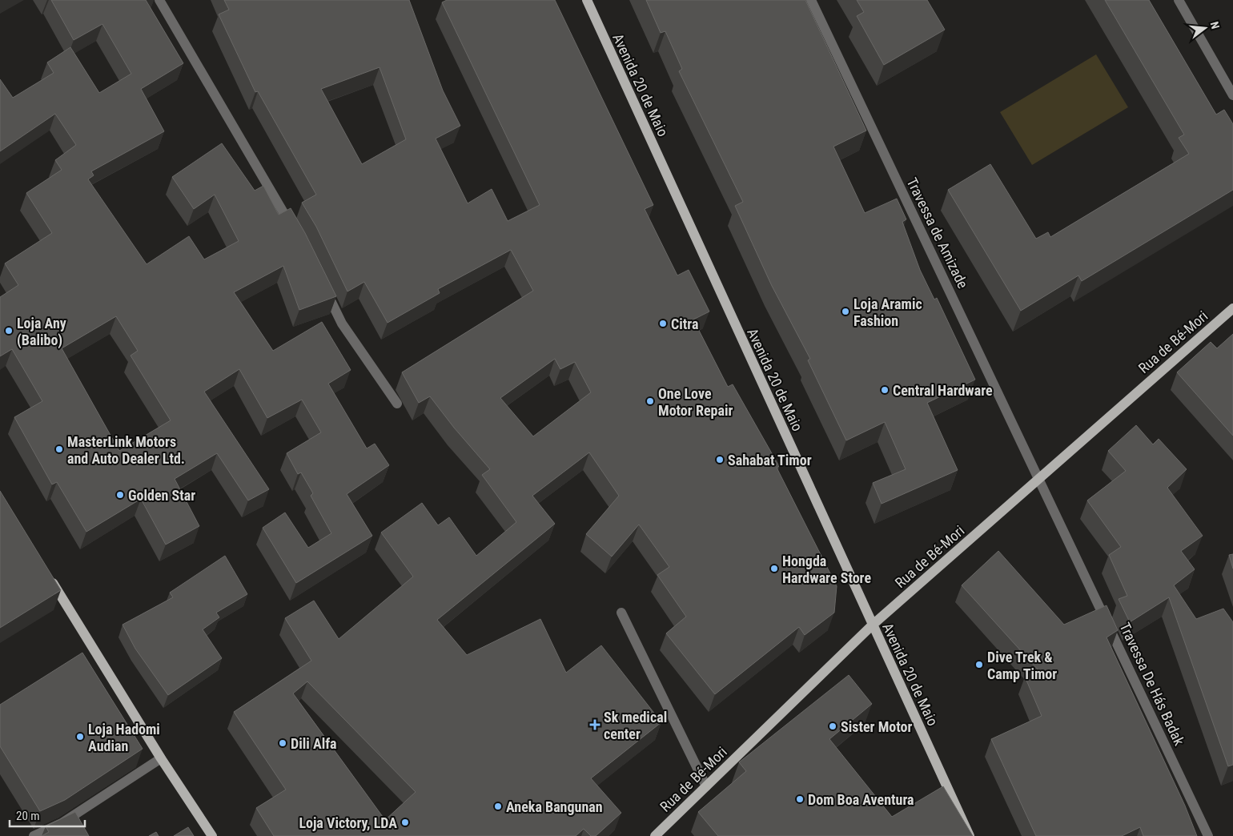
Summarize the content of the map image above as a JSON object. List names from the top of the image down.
{
  "streets": {
    "main road": ["Avenida 20 de Maio", "Rua de Bé-Mori"],
    "street": ["Travessa de Amizade", "Travessa De Hás Badak"]
  },
  "crossings": [
    ["Avenida 20 de Maio", "Rua de Bé-Mori"],
    ["Travessa de Amizade", "Rua de Bé-Mori"],
    ["Travessa de Amizade", "Travessa De Hás Badak"],
    ["Rua de Bé-Mori", "Travessa De Hás Badak"]
  ],
  "places": {
    "other": [
      "Loja Aramic Fashion",
      "Citra",
      "Loja Any (Balibo)",
      "Central Hardware",
      "One Love Motor Repair",
      "MasterLink Motors and Auto Dealer Ltd.",
      "Sahabat Timor",
      "Golden Star",
      "Hongda Hardware Store",
      "Dive Trek & Camp Timor",
      "Sister Motor",
      "Loja Hadomi Audian",
      "Dili Alfa",
      "Dom Boa Aventura",
      "Aneka Bangunan",
      "Loja Victory, LDA"
    ],
    "health": ["Sk medical center"]
  },
  "scale_bar": "20 m",
  "north": "right"
}
